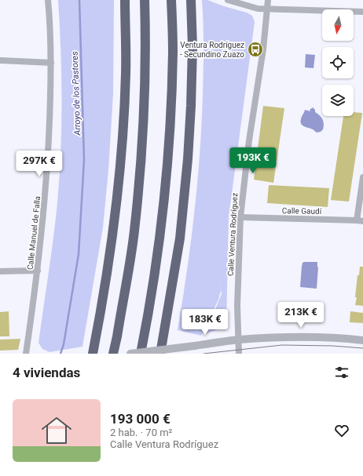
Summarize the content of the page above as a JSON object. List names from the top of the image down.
{
  "streets": {
    "street": ["Calle Gaudí", "Calle Manuel de Falla", "Calle Ventura Rodríguez"]
  },
  "crossings": [
    ["Calle Gaudí", "Calle Ventura Rodríguez"]
  ],
  "water": ["Arroyo de los Pastores"],
  "places": {
    "bus stop": ["Ventura Rodríguez - Secundino Zuazo"]
  },
  "north": "bottom",
  "page": {
    "price": [
      "193K €",
      "297K €",
      "213K €",
      "183K €"
    ],
    "heading": "4 viviendas",
    "list": [
      {
        "name": "193 000 €",
        "note": "2 hab. · 70 m² · Calle Ventura Rodríguez"
      }
    ]
  }
}
